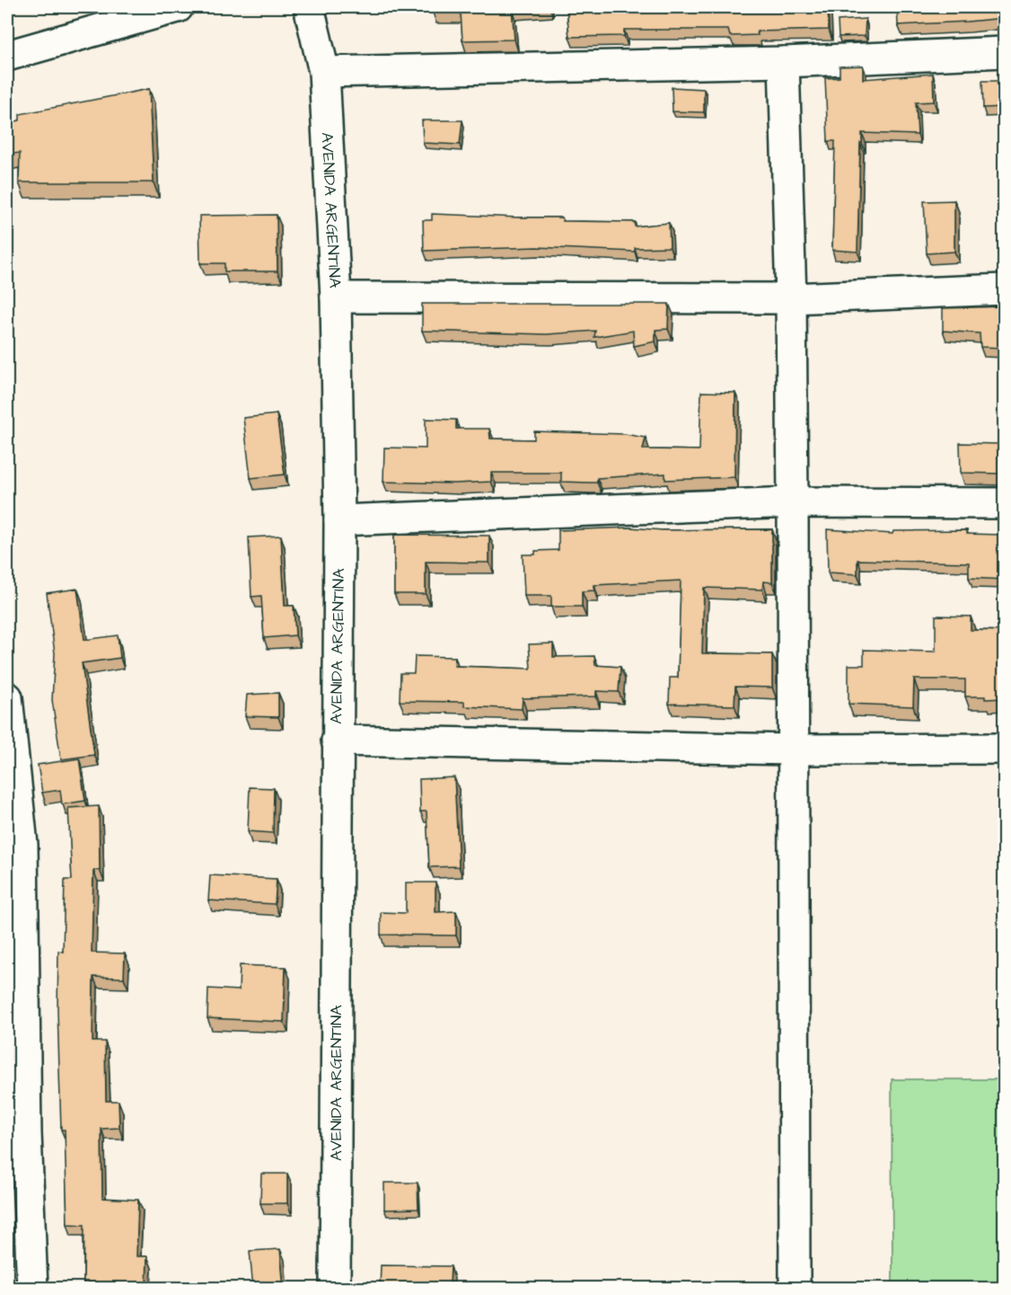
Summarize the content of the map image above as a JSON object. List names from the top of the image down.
{
  "streets": {
    "street": ["AVENIDA ARGENTINA"]
  }
}
